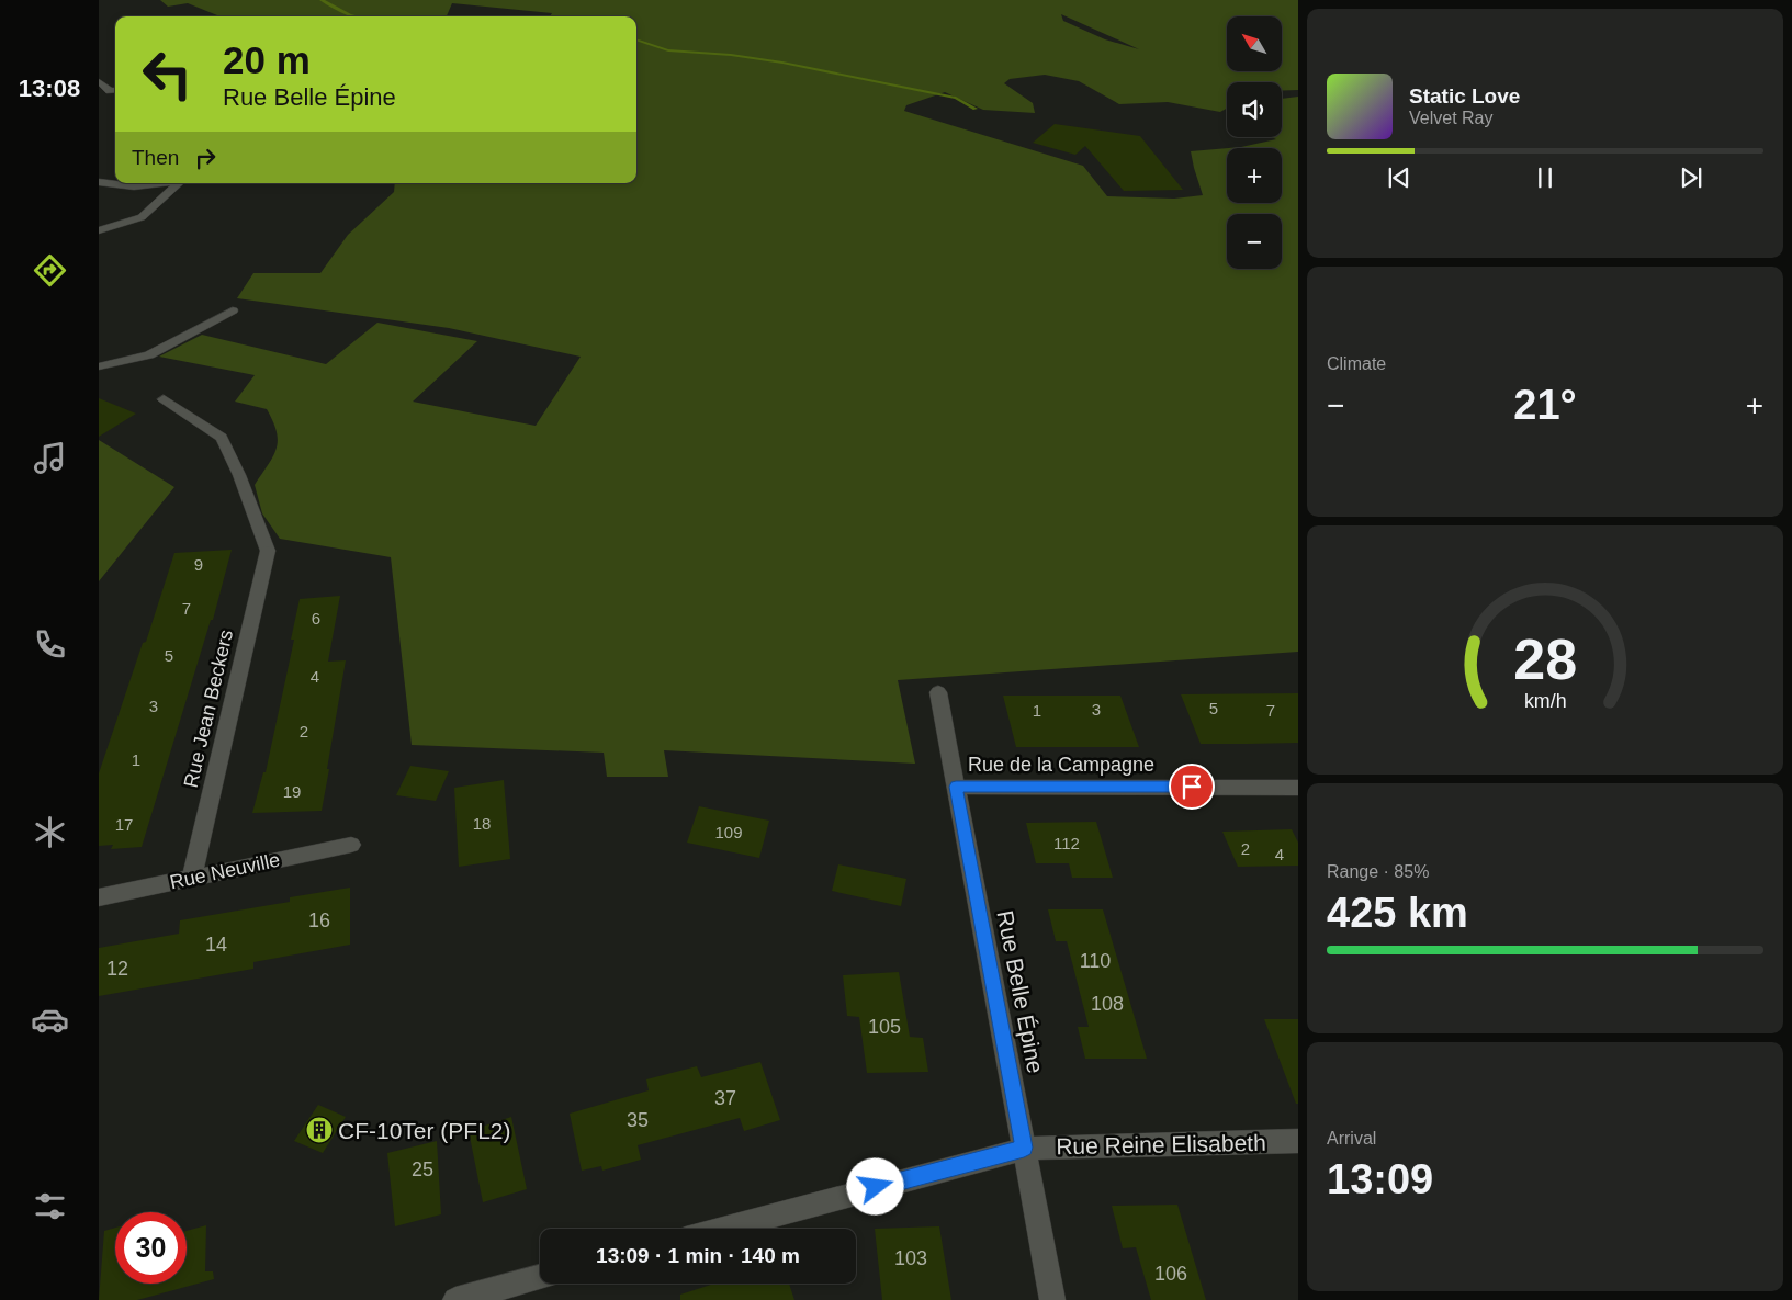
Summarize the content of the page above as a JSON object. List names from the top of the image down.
{
  "streets": {
    "street": [
      "Rue Jean Beckers",
      "Rue de la Campagne",
      "Rue Neuville",
      "Rue Belle Épine",
      "Rue Reine Elisabeth"
    ]
  },
  "crossings": [
    ["Rue Jean Beckers", "Rue Neuville"],
    ["Rue de la Campagne", "Rue Belle Épine"],
    ["Rue Belle Épine", "Rue Reine Elisabeth"]
  ],
  "places": {
    "building": ["CF-10Ter (PFL2)"]
  },
  "house_numbers": [
    "9",
    "7",
    "6",
    "5",
    "4",
    "3",
    "5",
    "3",
    "1",
    "7",
    "2",
    "1",
    "19",
    "18",
    "17",
    "109",
    "112",
    "2",
    "4",
    "16",
    "14",
    "110",
    "12",
    "108",
    "105",
    "37",
    "35",
    "25",
    "103",
    "106"
  ],
  "north": "top left",
  "page": {
    "tabs": "13:08",
    "map_buttons": ["+", "−"],
    "turn": ["20 m", "Rue Belle Épine"],
    "song": ["Static Love", "Velvet Ray"],
    "then": "Then",
    "tile": [
      "Climate",
      ["Range · 85%", "425 km"],
      ["Arrival", "13:09"]
    ],
    "heat": ["−", "21°", "+"],
    "limit": "30",
    "trip": "13:09 · 1 min · 140 m",
    "gauge": ["28", "km/h"]
  }
}
